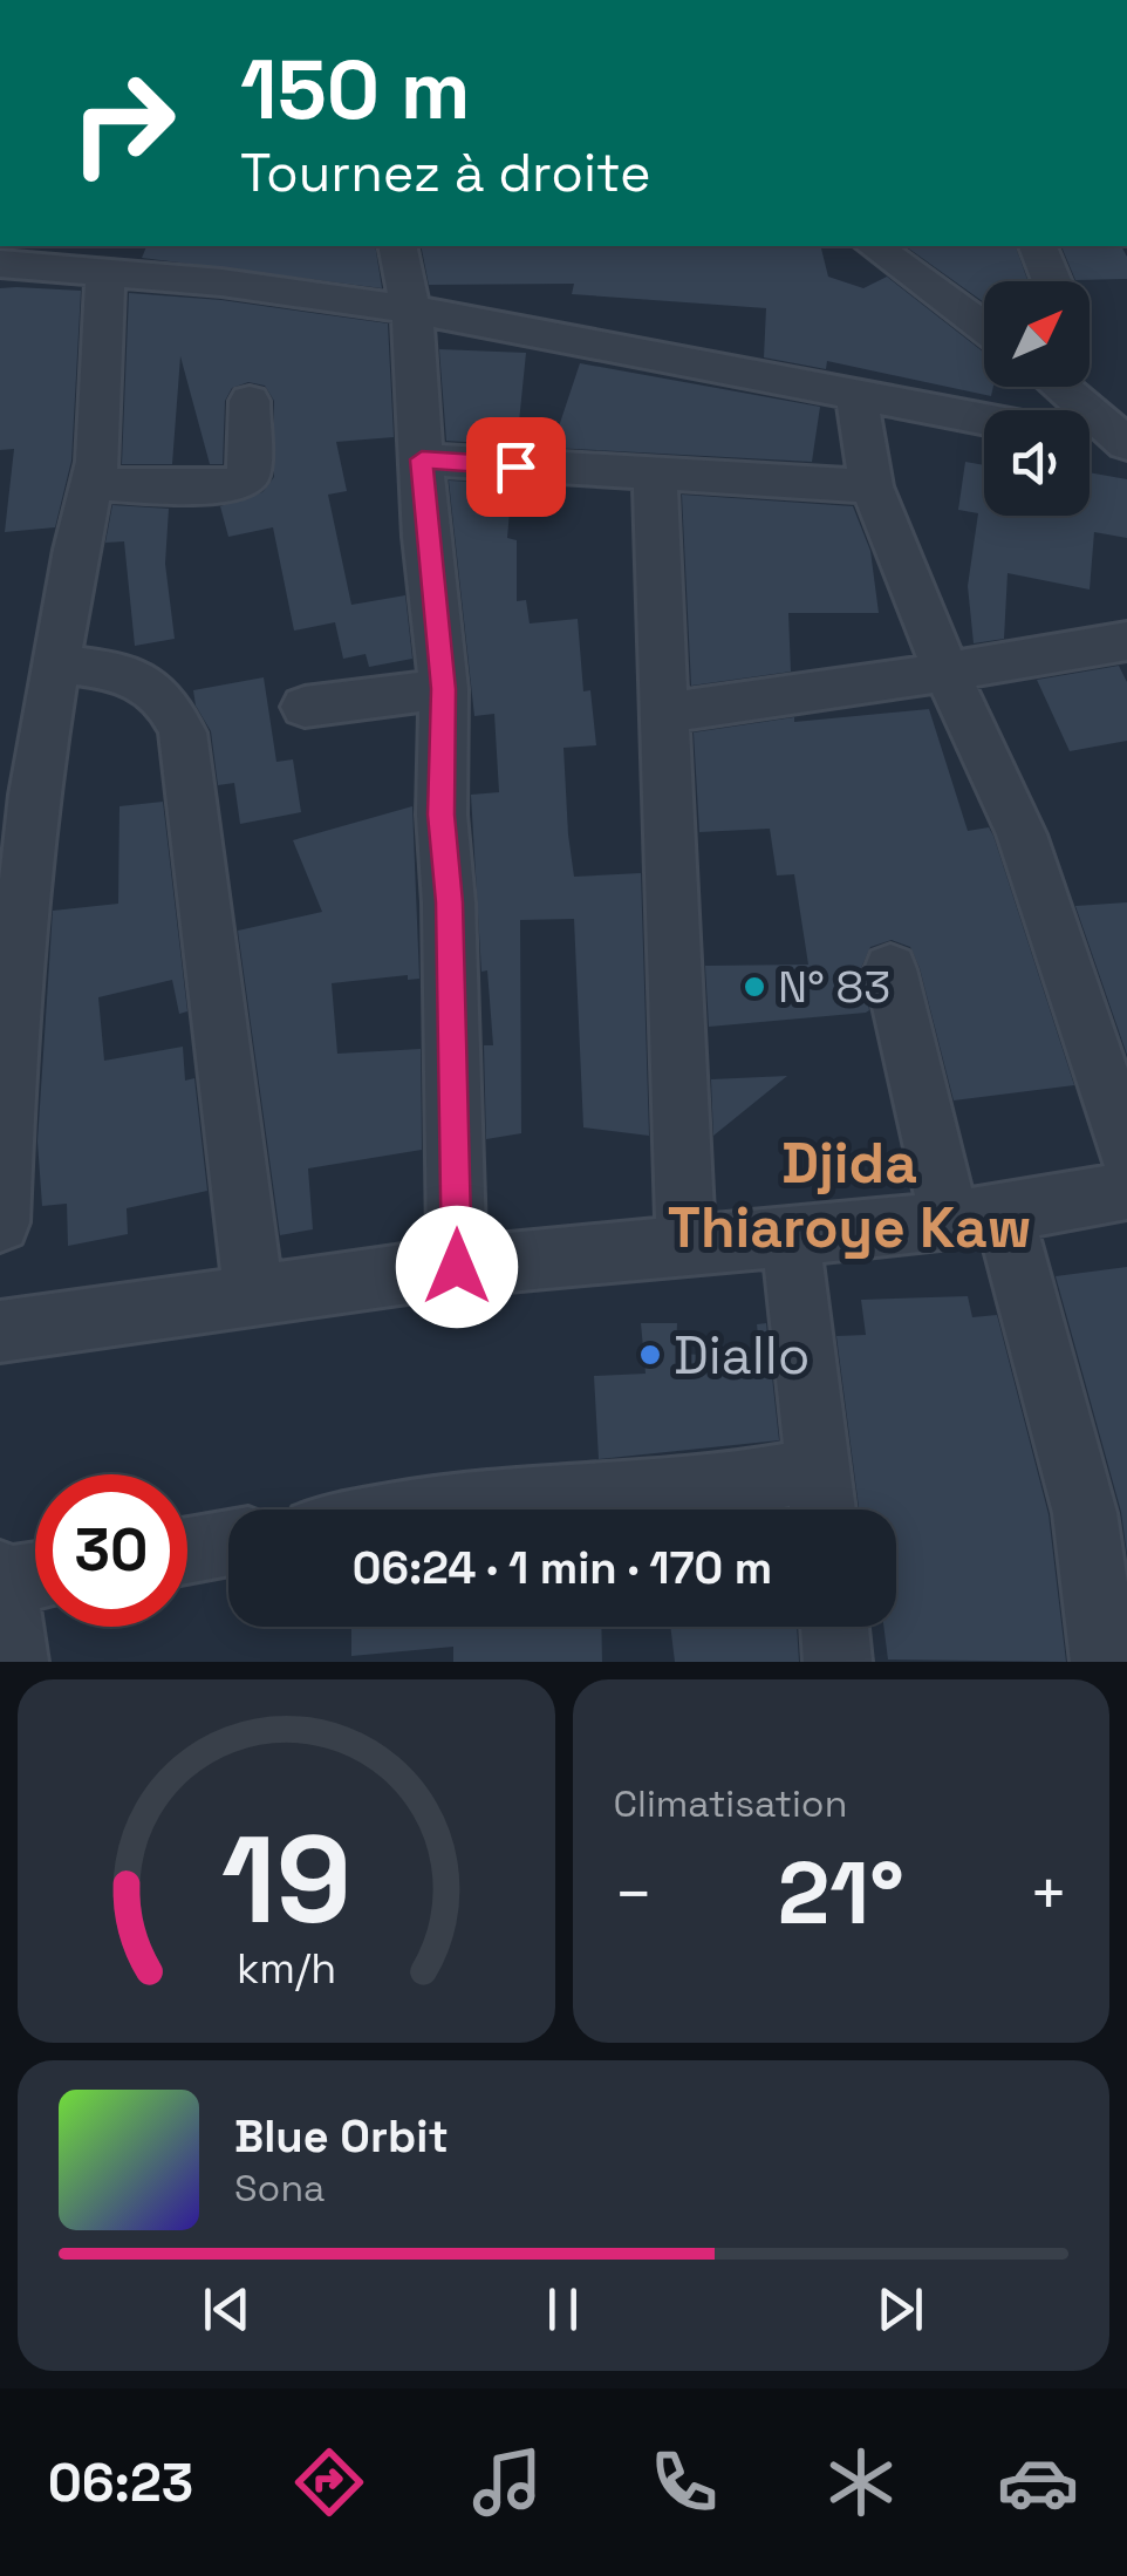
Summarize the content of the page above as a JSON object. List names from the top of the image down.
{
  "districts": ["Djida Thiaroye Kaw"],
  "places": ["N° 83", "Diallo"],
  "north": "top right",
  "page": {
    "turn": ["150 m", "Tournez à droite"],
    "limit": "30",
    "trip": "06:24 · 1 min · 170 m",
    "tile": "Climatisation",
    "heat": ["−", "21°", "+"],
    "song": ["Blue Orbit", "Sona"],
    "tabs": "06:23",
    "gauge": ["19", "km/h"]
  }
}
